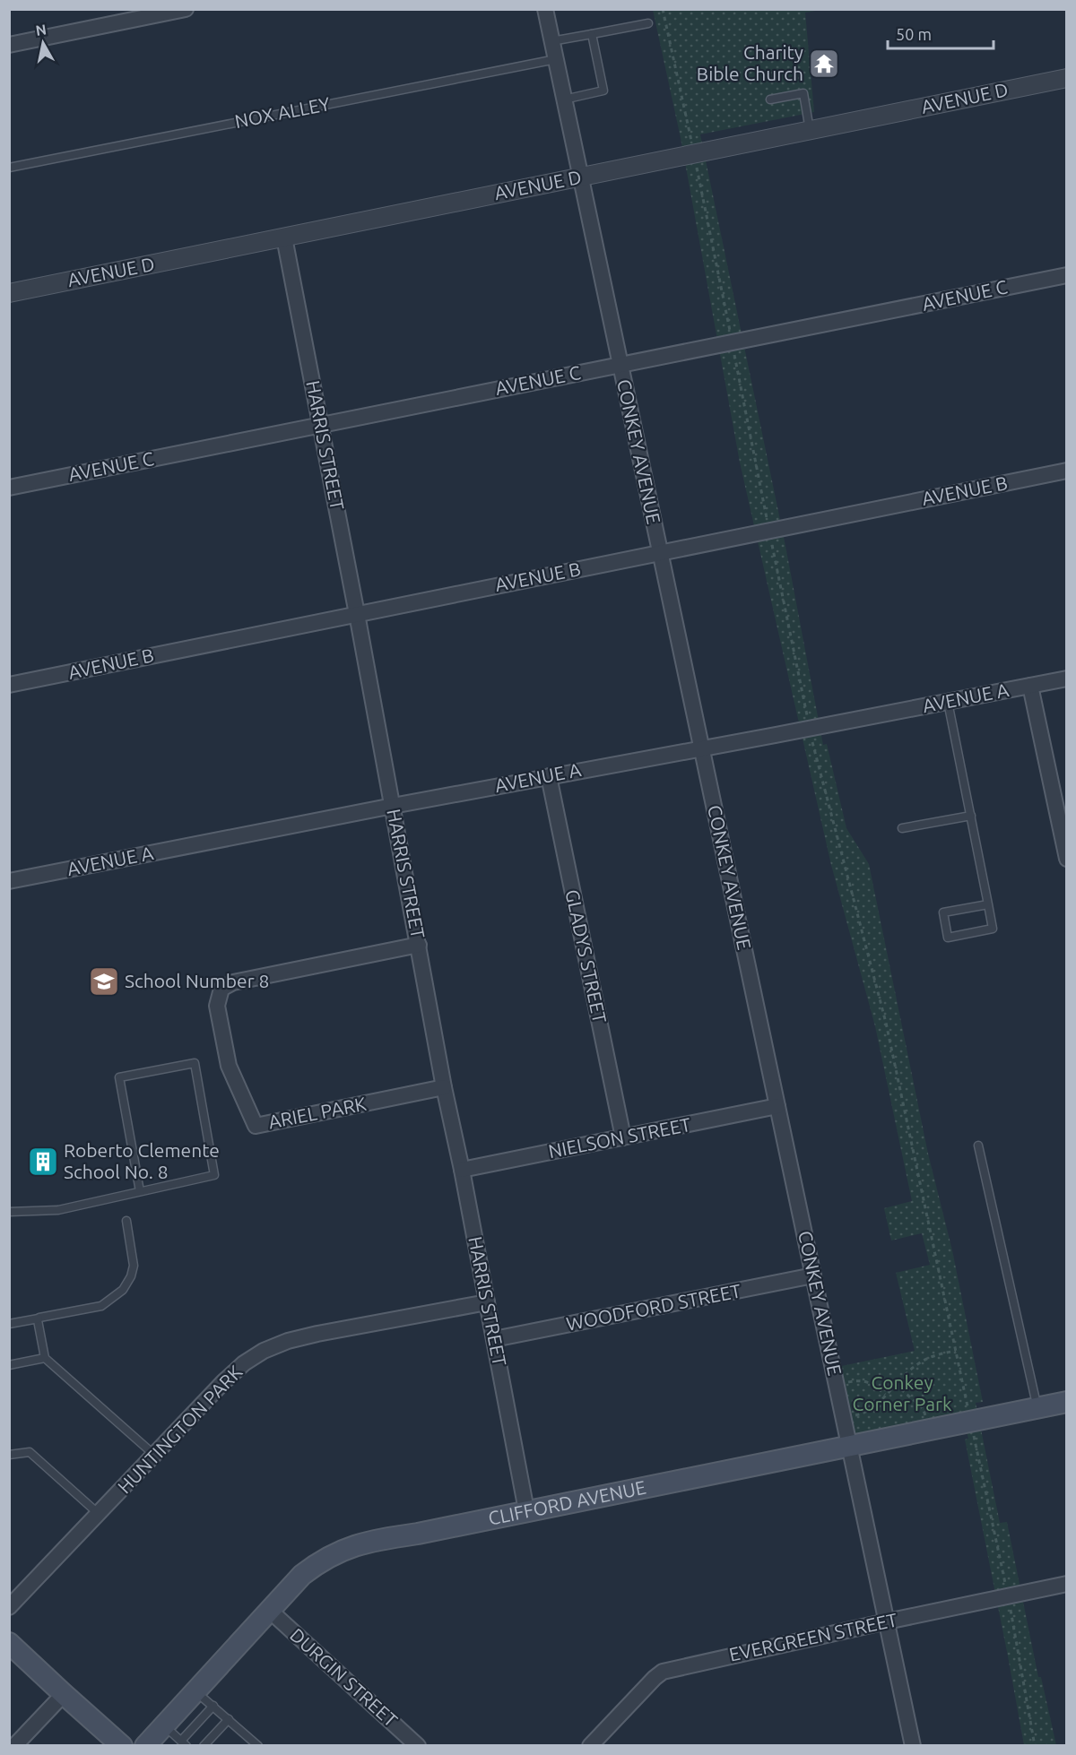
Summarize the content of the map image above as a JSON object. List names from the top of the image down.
{
  "streets": {
    "main road": ["CLIFFORD AVENUE"],
    "street": [
      "AVENUE D",
      "AVENUE C",
      "HARRIS STREET",
      "CONKEY AVENUE",
      "AVENUE B",
      "AVENUE A",
      "GLADYS STREET",
      "ARIEL PARK",
      "NIELSON STREET",
      "WOODFORD STREET",
      "HUNTINGTON PARK",
      "EVERGREEN STREET",
      "DURGIN STREET"
    ],
    "lane": ["NOX ALLEY"]
  },
  "crossings": [
    ["AVENUE D", "HARRIS STREET"],
    ["AVENUE D", "CONKEY AVENUE"],
    ["NOX ALLEY", "CONKEY AVENUE"],
    ["AVENUE C", "HARRIS STREET"],
    ["AVENUE C", "CONKEY AVENUE"],
    ["HARRIS STREET", "AVENUE B"],
    ["HARRIS STREET", "AVENUE A"],
    ["HARRIS STREET", "ARIEL PARK"],
    ["HARRIS STREET", "NIELSON STREET"],
    ["HARRIS STREET", "WOODFORD STREET"],
    ["HARRIS STREET", "HUNTINGTON PARK"],
    ["HARRIS STREET", "CLIFFORD AVENUE"],
    ["CONKEY AVENUE", "AVENUE B"],
    ["CONKEY AVENUE", "AVENUE A"],
    ["CONKEY AVENUE", "NIELSON STREET"],
    ["CONKEY AVENUE", "WOODFORD STREET"],
    ["CONKEY AVENUE", "CLIFFORD AVENUE"],
    ["CONKEY AVENUE", "EVERGREEN STREET"],
    ["AVENUE A", "GLADYS STREET"],
    ["GLADYS STREET", "NIELSON STREET"],
    ["CLIFFORD AVENUE", "DURGIN STREET"]
  ],
  "parks": ["Conkey Corner Park"],
  "places": {
    "temple": ["Charity Bible Church"],
    "school or university": ["School Number 8"],
    "building": ["Roberto Clemente School No. 8"]
  },
  "scale_bar": "50 m",
  "north": "top"
}
